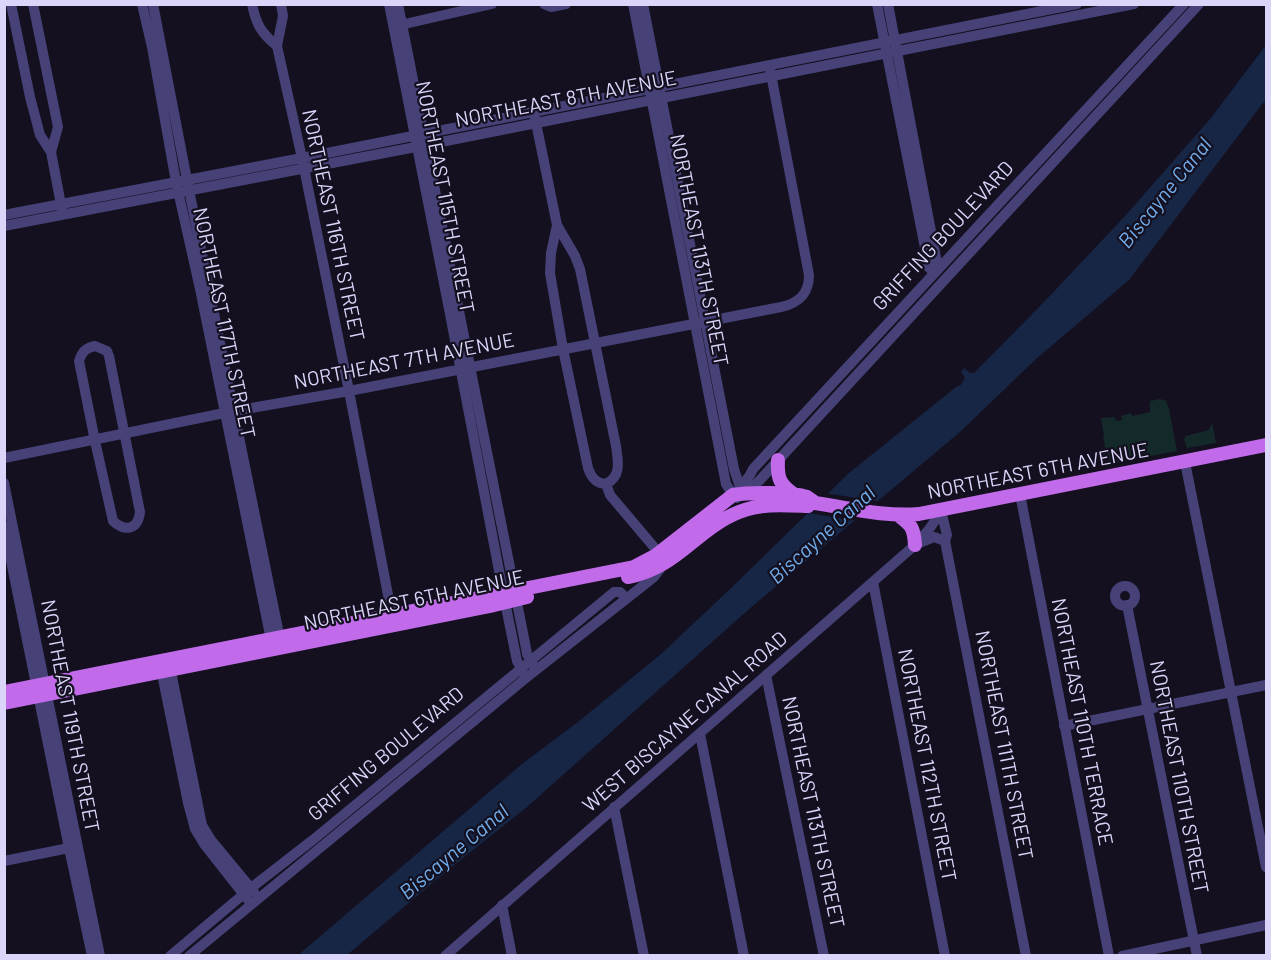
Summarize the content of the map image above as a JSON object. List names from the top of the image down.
{
  "streets": {
    "main road": ["GRIFFING BOULEVARD", "NORTHEAST 6TH AVENUE"],
    "street": [
      "NORTHEAST 8TH AVENUE",
      "NORTHEAST 115TH STREET",
      "NORTHEAST 116TH STREET",
      "NORTHEAST 113TH STREET",
      "NORTHEAST 117TH STREET",
      "NORTHEAST 7TH AVENUE",
      "NORTHEAST 119TH STREET",
      "WEST BISCAYNE CANAL ROAD",
      "NORTHEAST 110TH TERRACE",
      "NORTHEAST 111TH STREET",
      "NORTHEAST 112TH STREET",
      "NORTHEAST 110TH STREET"
    ]
  },
  "crossings": [
    ["NORTHEAST 8TH AVENUE", "NORTHEAST 115TH STREET"],
    ["NORTHEAST 8TH AVENUE", "NORTHEAST 116TH STREET"],
    ["NORTHEAST 8TH AVENUE", "NORTHEAST 113TH STREET"],
    ["NORTHEAST 8TH AVENUE", "NORTHEAST 117TH STREET"],
    ["NORTHEAST 8TH AVENUE", "NORTHEAST 7TH AVENUE"],
    ["NORTHEAST 115TH STREET", "GRIFFING BOULEVARD"],
    ["NORTHEAST 115TH STREET", "NORTHEAST 7TH AVENUE"],
    ["NORTHEAST 115TH STREET", "NORTHEAST 6TH AVENUE"],
    ["NORTHEAST 116TH STREET", "NORTHEAST 7TH AVENUE"],
    ["NORTHEAST 116TH STREET", "NORTHEAST 6TH AVENUE"],
    ["GRIFFING BOULEVARD", "NORTHEAST 113TH STREET"],
    ["GRIFFING BOULEVARD", "NORTHEAST 6TH AVENUE"],
    ["NORTHEAST 113TH STREET", "NORTHEAST 7TH AVENUE"],
    ["NORTHEAST 113TH STREET", "NORTHEAST 6TH AVENUE"],
    ["NORTHEAST 113TH STREET", "WEST BISCAYNE CANAL ROAD"],
    ["NORTHEAST 117TH STREET", "NORTHEAST 7TH AVENUE"],
    ["NORTHEAST 117TH STREET", "NORTHEAST 6TH AVENUE"],
    ["NORTHEAST 6TH AVENUE", "NORTHEAST 119TH STREET"],
    ["NORTHEAST 6TH AVENUE", "WEST BISCAYNE CANAL ROAD"],
    ["NORTHEAST 6TH AVENUE", "NORTHEAST 110TH TERRACE"],
    ["NORTHEAST 6TH AVENUE", "NORTHEAST 111TH STREET"],
    ["WEST BISCAYNE CANAL ROAD", "NORTHEAST 111TH STREET"],
    ["WEST BISCAYNE CANAL ROAD", "NORTHEAST 112TH STREET"]
  ],
  "water": ["Biscayne Canal"]
}
